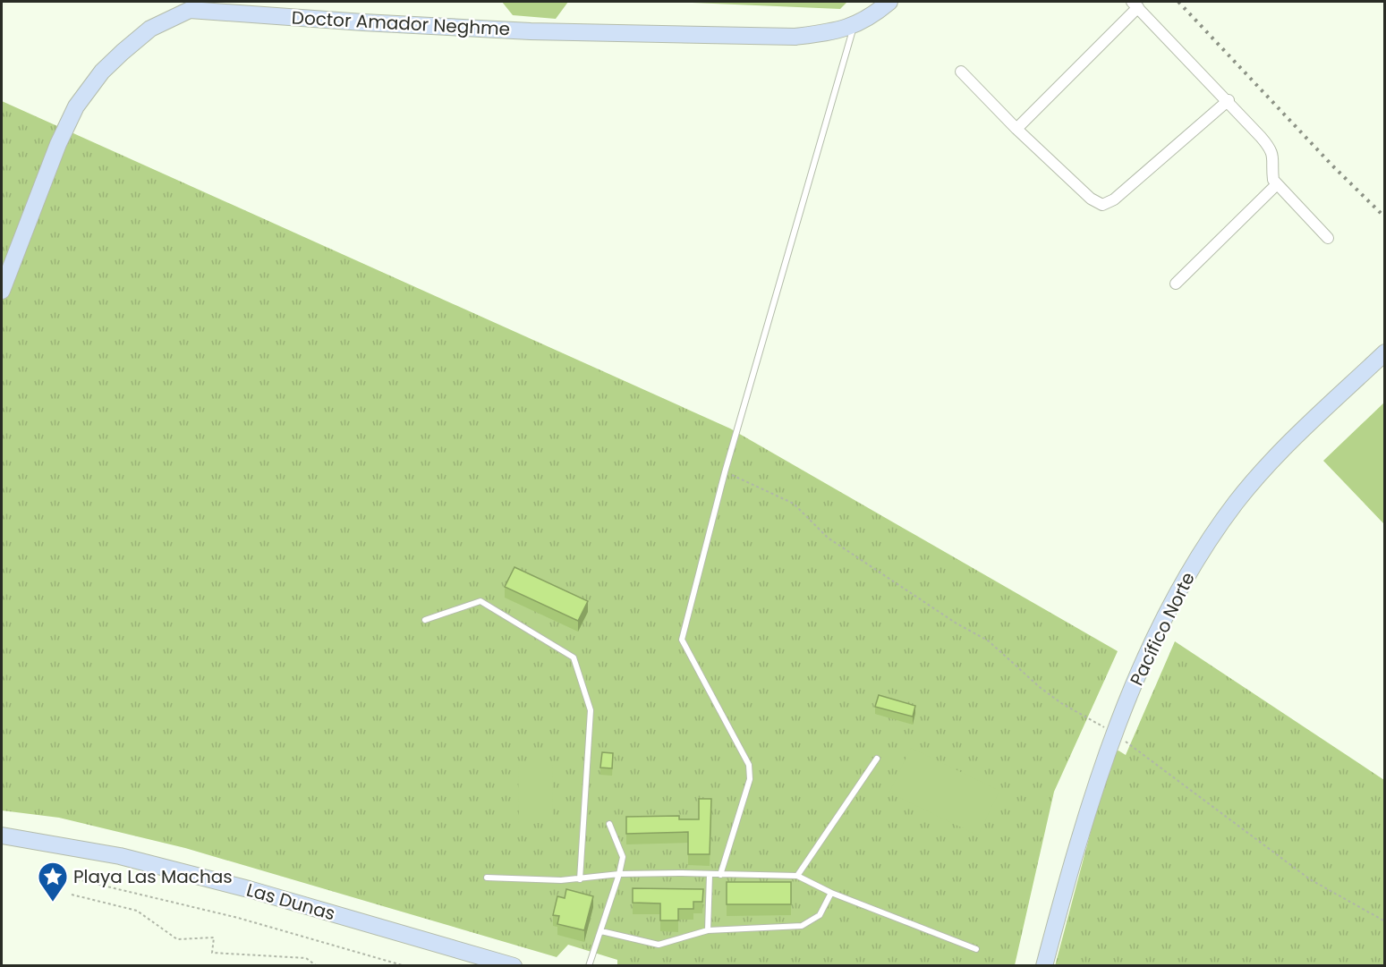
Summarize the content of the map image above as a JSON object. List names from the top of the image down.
{
  "streets": {
    "main road": ["Doctor Amador Neghme", "Pacífico Norte", "Las Dunas"]
  },
  "places": {
    "place": ["Playa Las Machas"]
  }
}
